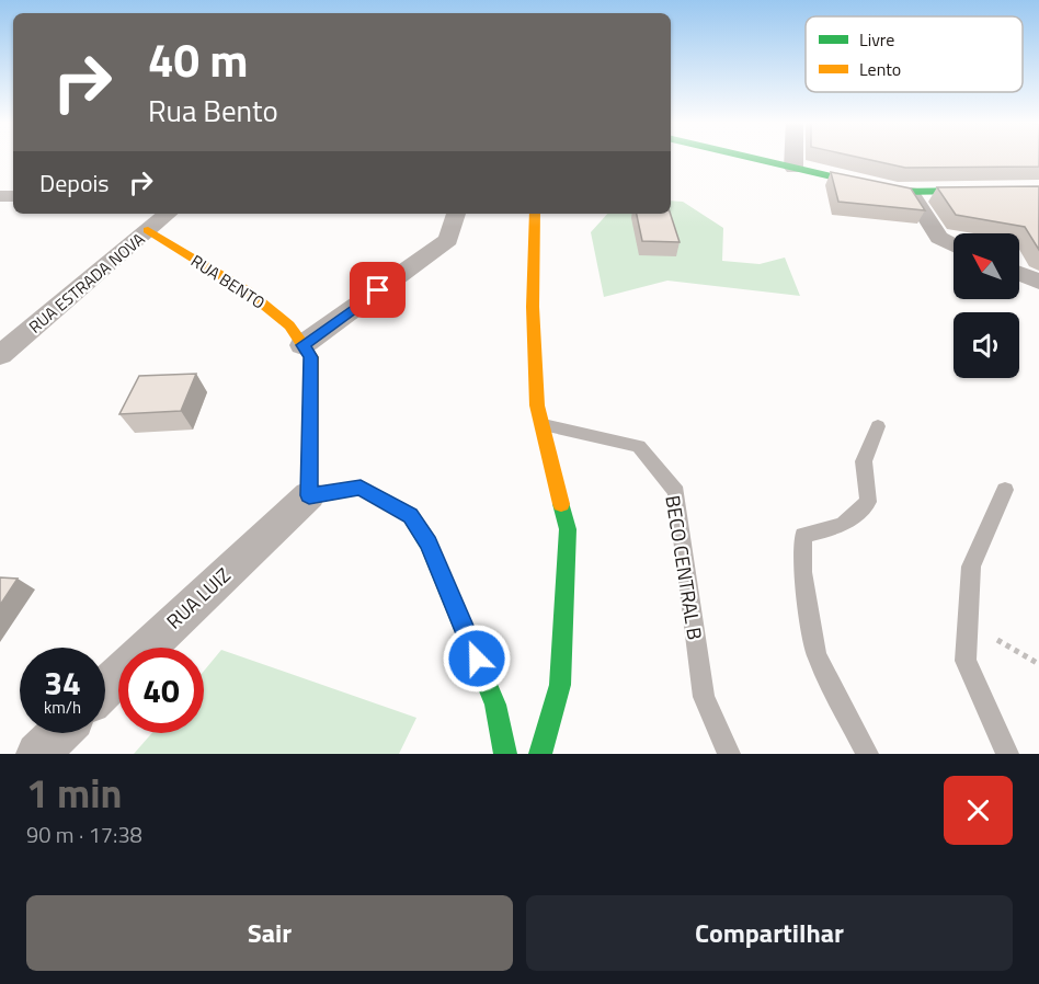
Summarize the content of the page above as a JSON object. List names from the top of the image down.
{
  "streets": {
    "street": ["RUA BENTO", "RUA ESTRADA NOVA", "RUA LUIZ"],
    "lane": ["BECO CENTRAL B"]
  },
  "crossings": [
    ["RUA BENTO", "RUA ESTRADA NOVA"],
    ["RUA BENTO", "RUA LUIZ"]
  ],
  "legend": ["Livre", "Lento"],
  "north": "top left",
  "page": {
    "turn": ["40 m", "Rua Bento"],
    "then": "Depois",
    "speed": "34 km/h",
    "limit": "40",
    "heading": ["1 min", "90 m · 17:38"],
    "buttons": ["Sair", "Compartilhar"]
  }
}
